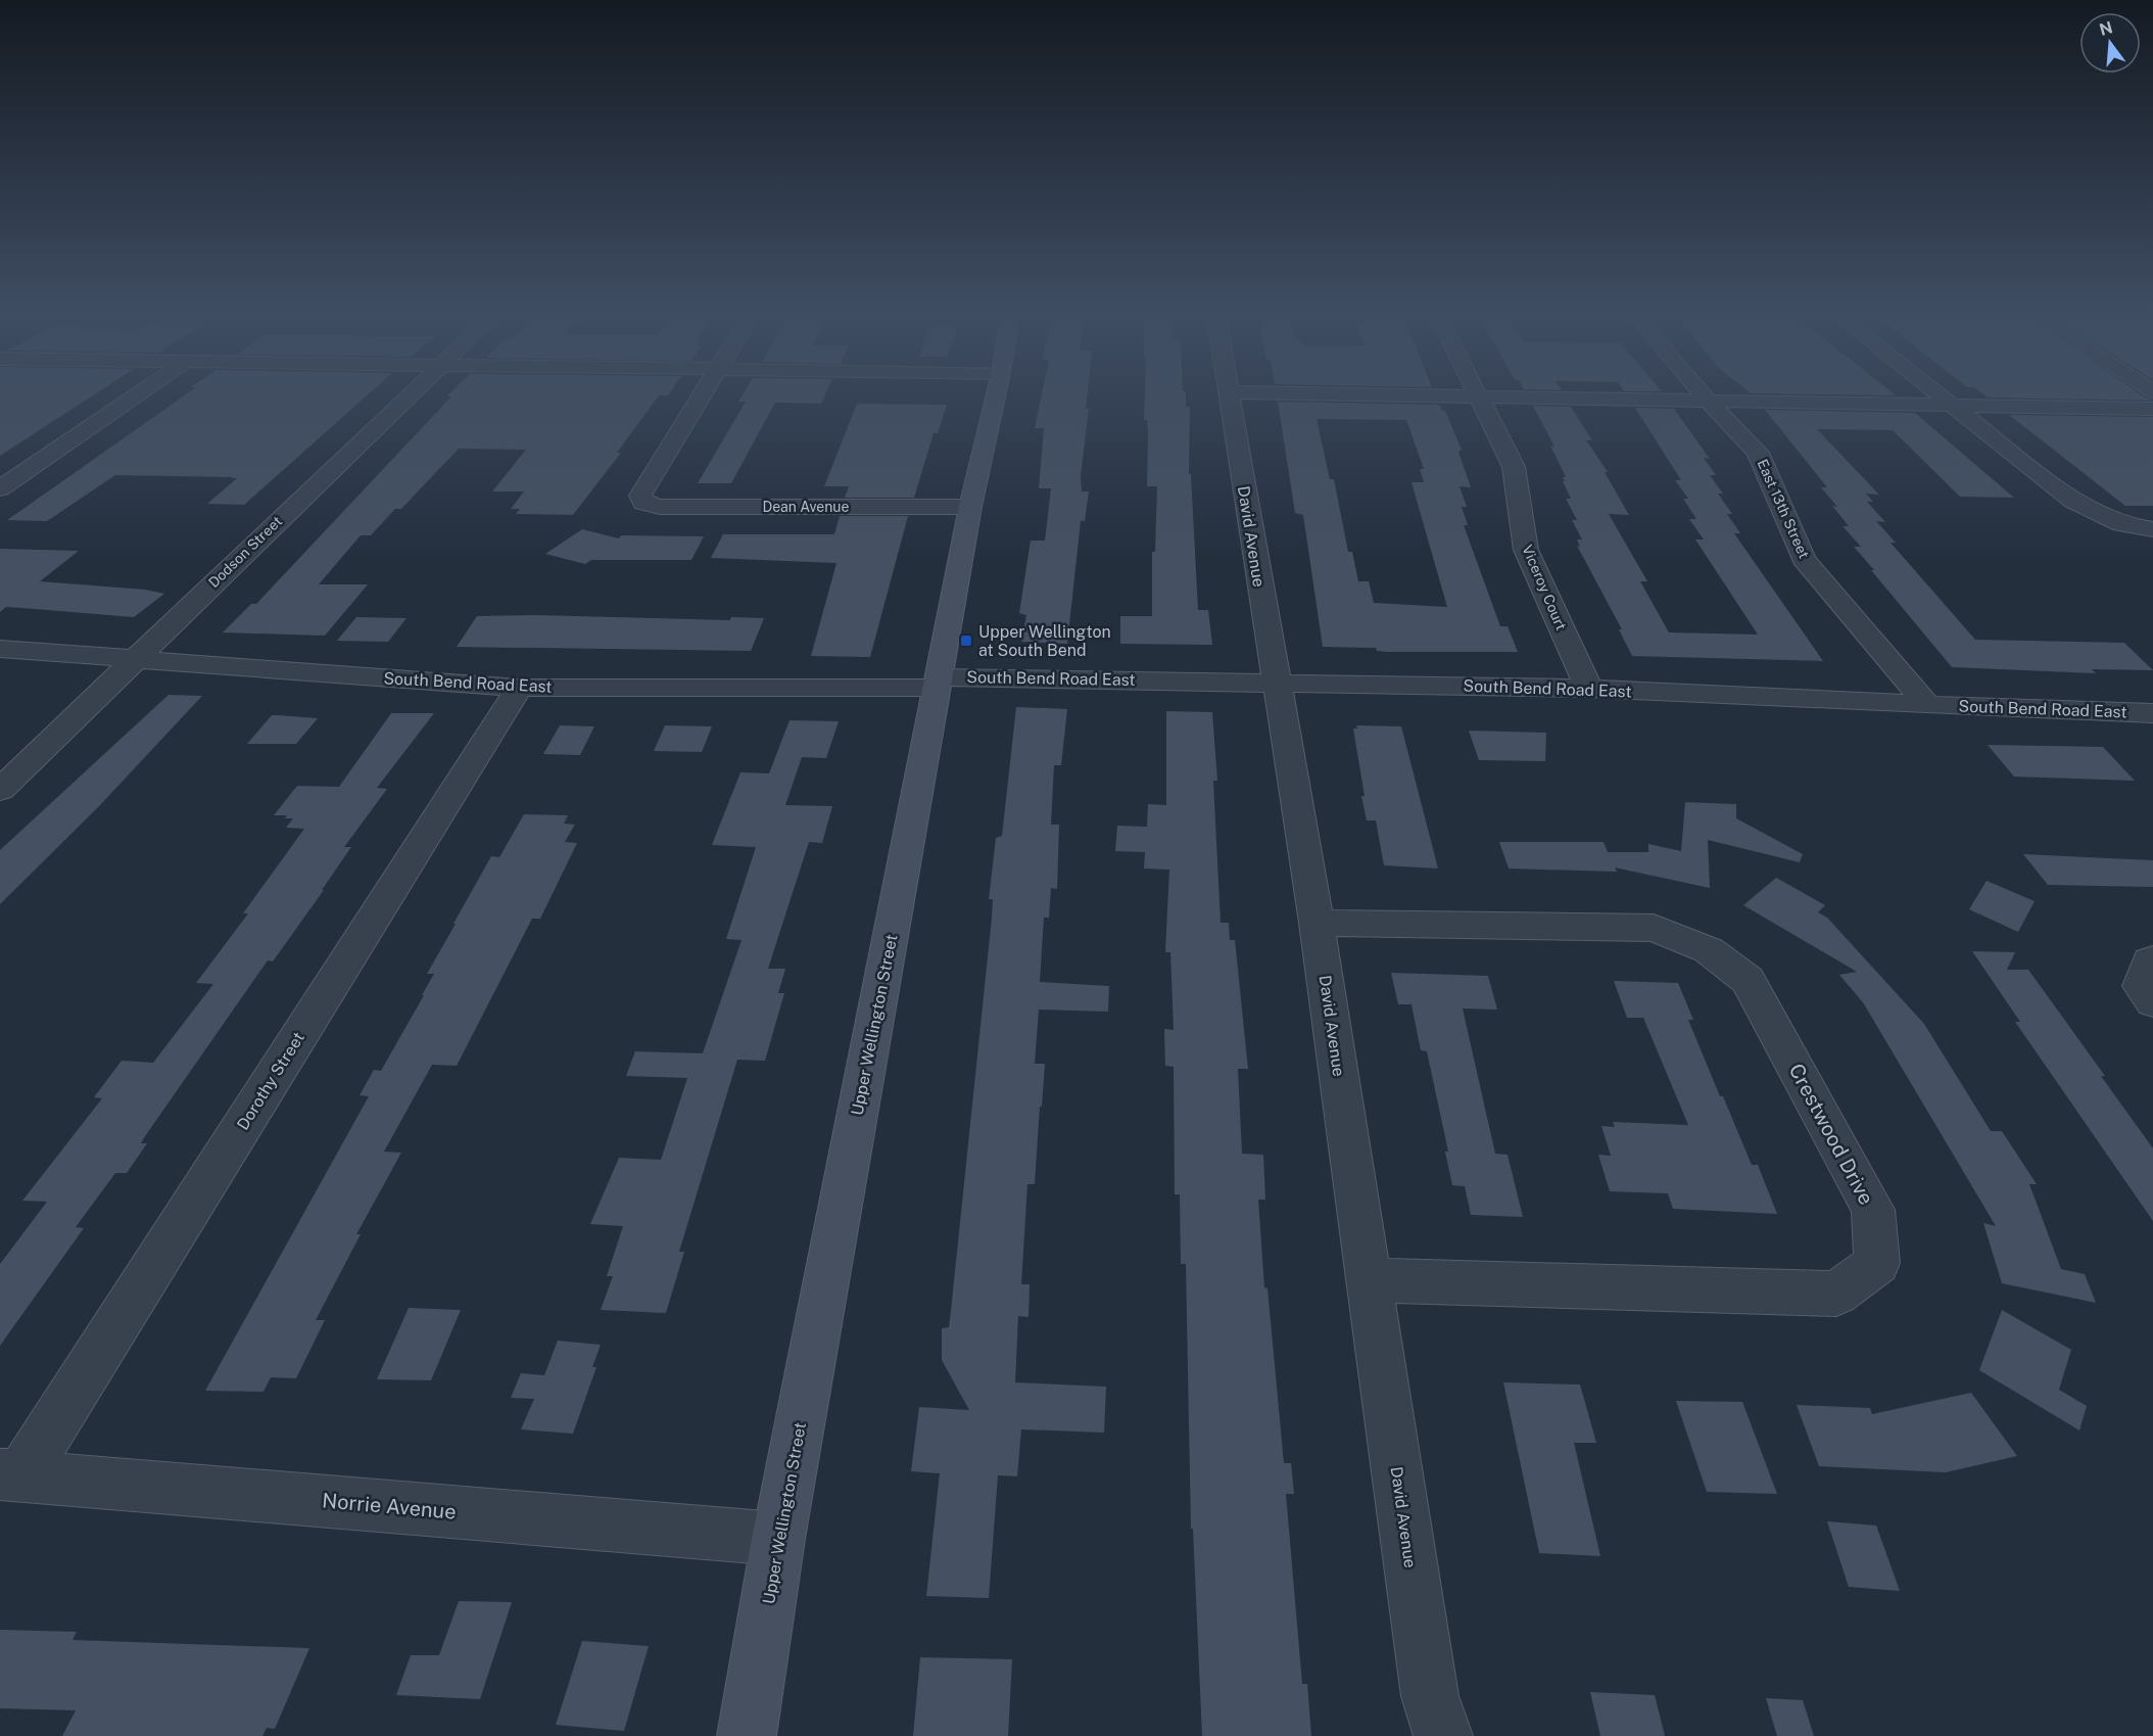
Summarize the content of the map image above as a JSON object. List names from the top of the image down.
{
  "streets": {
    "main road": ["Upper Wellington Street"],
    "street": [
      "Dean Avenue",
      "East 13th Street",
      "David Avenue",
      "Dodson Street",
      "Viceroy Court",
      "South Bend Road East",
      "Dorothy Street",
      "Crestwood Drive",
      "Norrie Avenue"
    ]
  },
  "crossings": [
    ["Dean Avenue", "Upper Wellington Street"],
    ["East 13th Street", "South Bend Road East"],
    ["David Avenue", "South Bend Road East"],
    ["David Avenue", "Crestwood Drive"],
    ["Dodson Street", "South Bend Road East"],
    ["Viceroy Court", "South Bend Road East"],
    ["South Bend Road East", "Upper Wellington Street"],
    ["South Bend Road East", "Dorothy Street"],
    ["Upper Wellington Street", "Norrie Avenue"],
    ["Dorothy Street", "Norrie Avenue"]
  ],
  "places": {
    "transit": ["Upper Wellington at South Bend"]
  },
  "north": "top"
}
